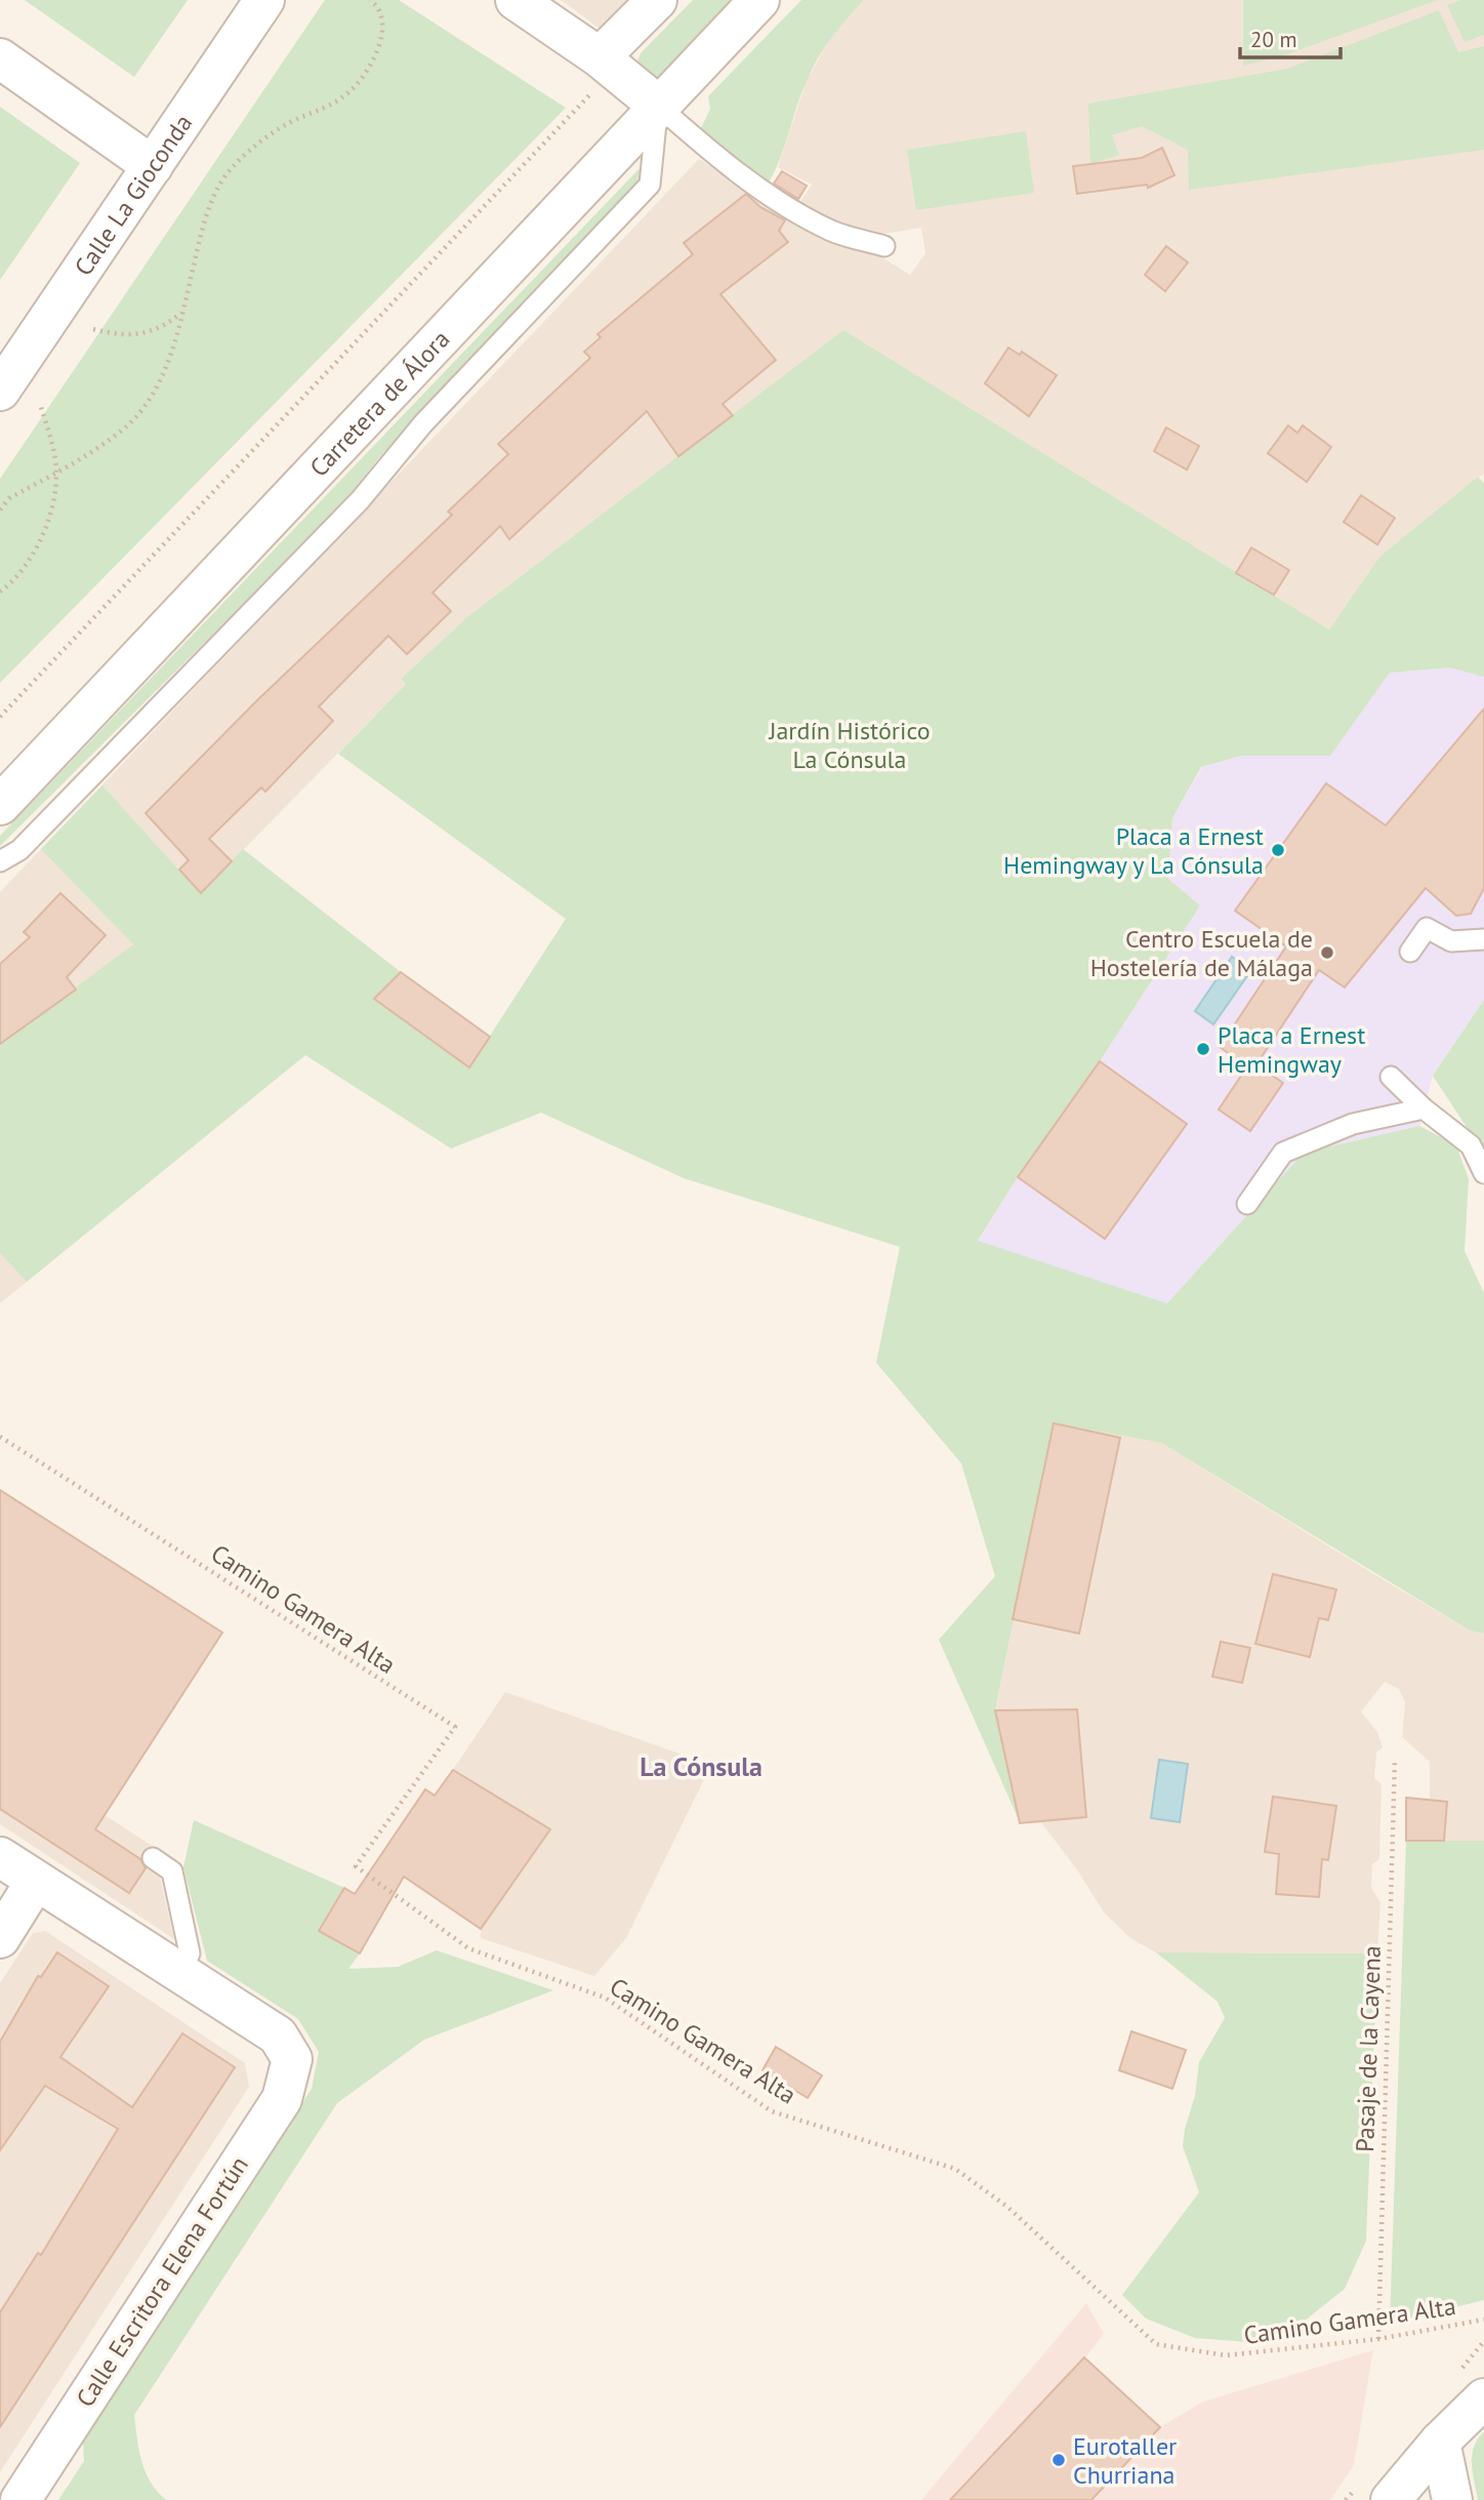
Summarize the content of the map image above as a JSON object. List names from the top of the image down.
{
  "streets": {
    "street": ["Calle La Gioconda", "Carretera de Álora", "Calle Escritora Elena Fortún"],
    "path": ["Camino Gamera Alta", "Pasaje de la Cayena"]
  },
  "crossings": [
    ["Camino Gamera Alta", "Pasaje de la Cayena"]
  ],
  "districts": ["La Cónsula"],
  "parks": ["Jardín Histórico La Cónsula"],
  "places": [
    "Placa a Ernest Hemingway y La Cónsula",
    "Centro Escuela de Hostelería de Málaga",
    "Placa a Ernest Hemingway",
    "Eurotaller Churriana"
  ],
  "scale_bar": "20 m"
}
